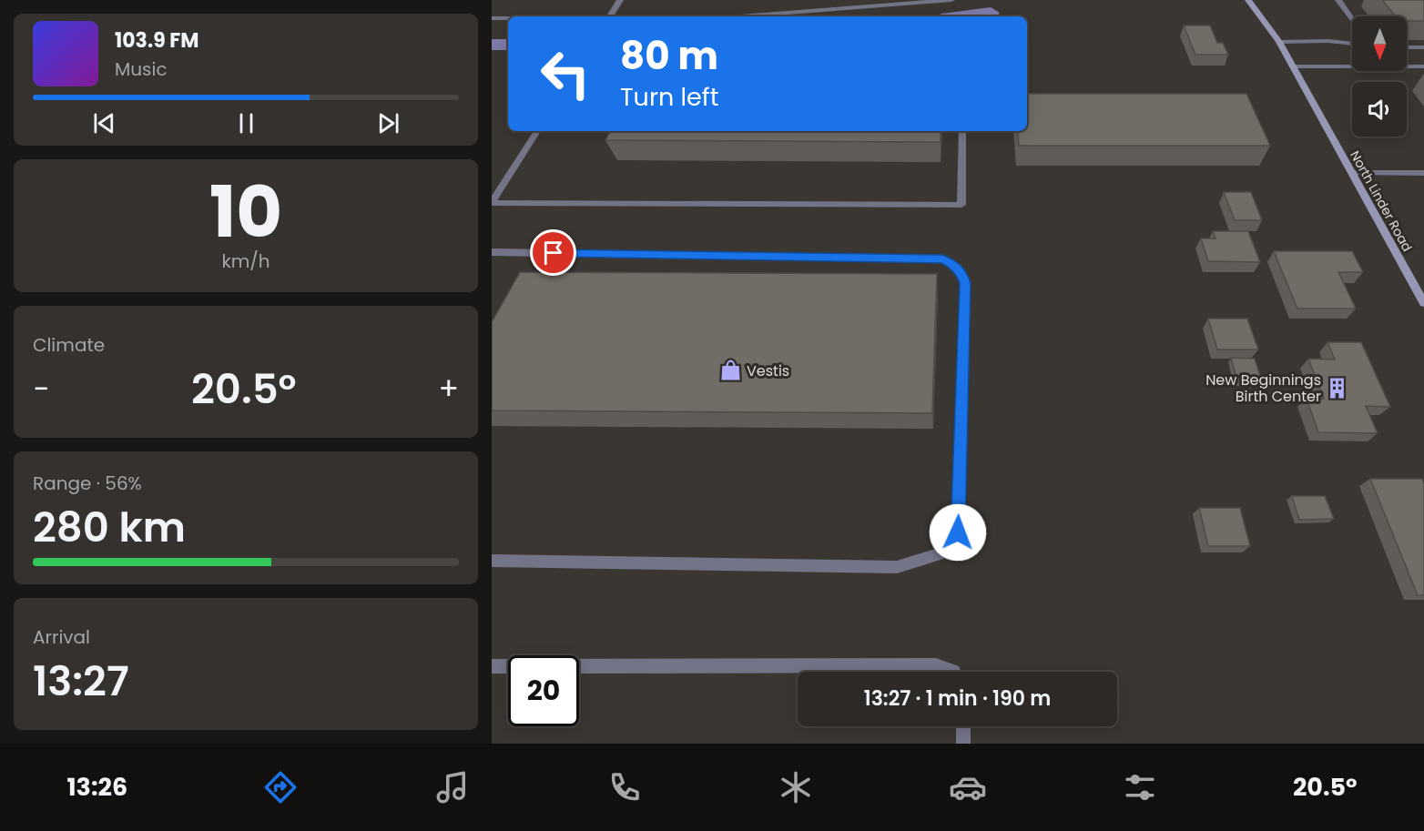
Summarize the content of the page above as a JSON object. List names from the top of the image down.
{
  "streets": {
    "main road": ["North Linder Road"]
  },
  "places": {
    "shop": ["Vestis"],
    "building": ["New Beginnings Birth Center"]
  },
  "north": "bottom",
  "page": {
    "turn": ["80 m", "Turn left"],
    "song": ["103.9 FM", "Music"],
    "tile": [
      ["10", "km/h"],
      "Climate",
      ["Range · 56%", "280 km"],
      ["Arrival", "13:27"]
    ],
    "heat": ["−", "20.5°", "+"],
    "limit": "20",
    "trip": "13:27 · 1 min · 190 m",
    "tabs": ["13:26", "20.5°"]
  }
}
